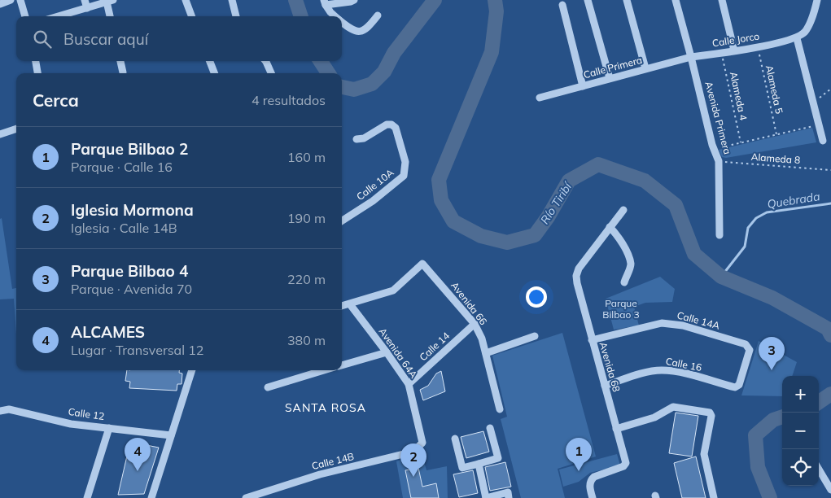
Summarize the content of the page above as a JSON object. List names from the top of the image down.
{
  "streets": {
    "street": [
      "Calle Jorco",
      "Calle Primera",
      "Avenida Primera",
      "Calle 10A",
      "Avenida 66",
      "Calle 14A",
      "Calle 14",
      "Avenida 64A",
      "Calle 16",
      "Avenida 68",
      "Calle 12",
      "Calle 14B"
    ],
    "path": ["Alameda 5", "Alameda 4", "Alameda 8"]
  },
  "crossings": [
    ["Calle Jorco", "Calle Primera"],
    ["Calle Jorco", "Alameda 5"],
    ["Calle Jorco", "Alameda 4"],
    ["Calle Jorco", "Avenida Primera"],
    ["Calle Primera", "Avenida Primera"],
    ["Avenida Primera", "Alameda 8"],
    ["Avenida 66", "Calle 14"],
    ["Avenida 66", "Avenida 64A"],
    ["Calle 14A", "Calle 16"],
    ["Calle 14A", "Avenida 68"],
    ["Calle 14", "Avenida 64A"],
    ["Avenida 64A", "Calle 14B"],
    ["Calle 16", "Avenida 68"]
  ],
  "districts": ["SANTA ROSA"],
  "water": ["Quebrada", "Río Tiribí"],
  "parks": ["Parque Bilbao 3"],
  "page": {
    "search": "Buscar aquí",
    "heading": ["Cerca", "4 resultados"],
    "list": [
      {
        "mark": "1",
        "name": "Parque Bilbao 2",
        "note": "Parque · Calle 16",
        "value": "160 m"
      },
      {
        "mark": "2",
        "name": "Iglesia Mormona",
        "note": "Iglesia · Calle 14B",
        "value": "190 m"
      },
      {
        "mark": "3",
        "name": "Parque Bilbao 4",
        "note": "Parque · Avenida 70",
        "value": "220 m"
      },
      {
        "mark": "4",
        "name": "ALCAMES",
        "note": "Lugar · Transversal 12",
        "value": "380 m"
      }
    ],
    "pins": [
      "3",
      "1",
      "4",
      "2"
    ],
    "map_buttons": ["+", "−"]
  }
}
